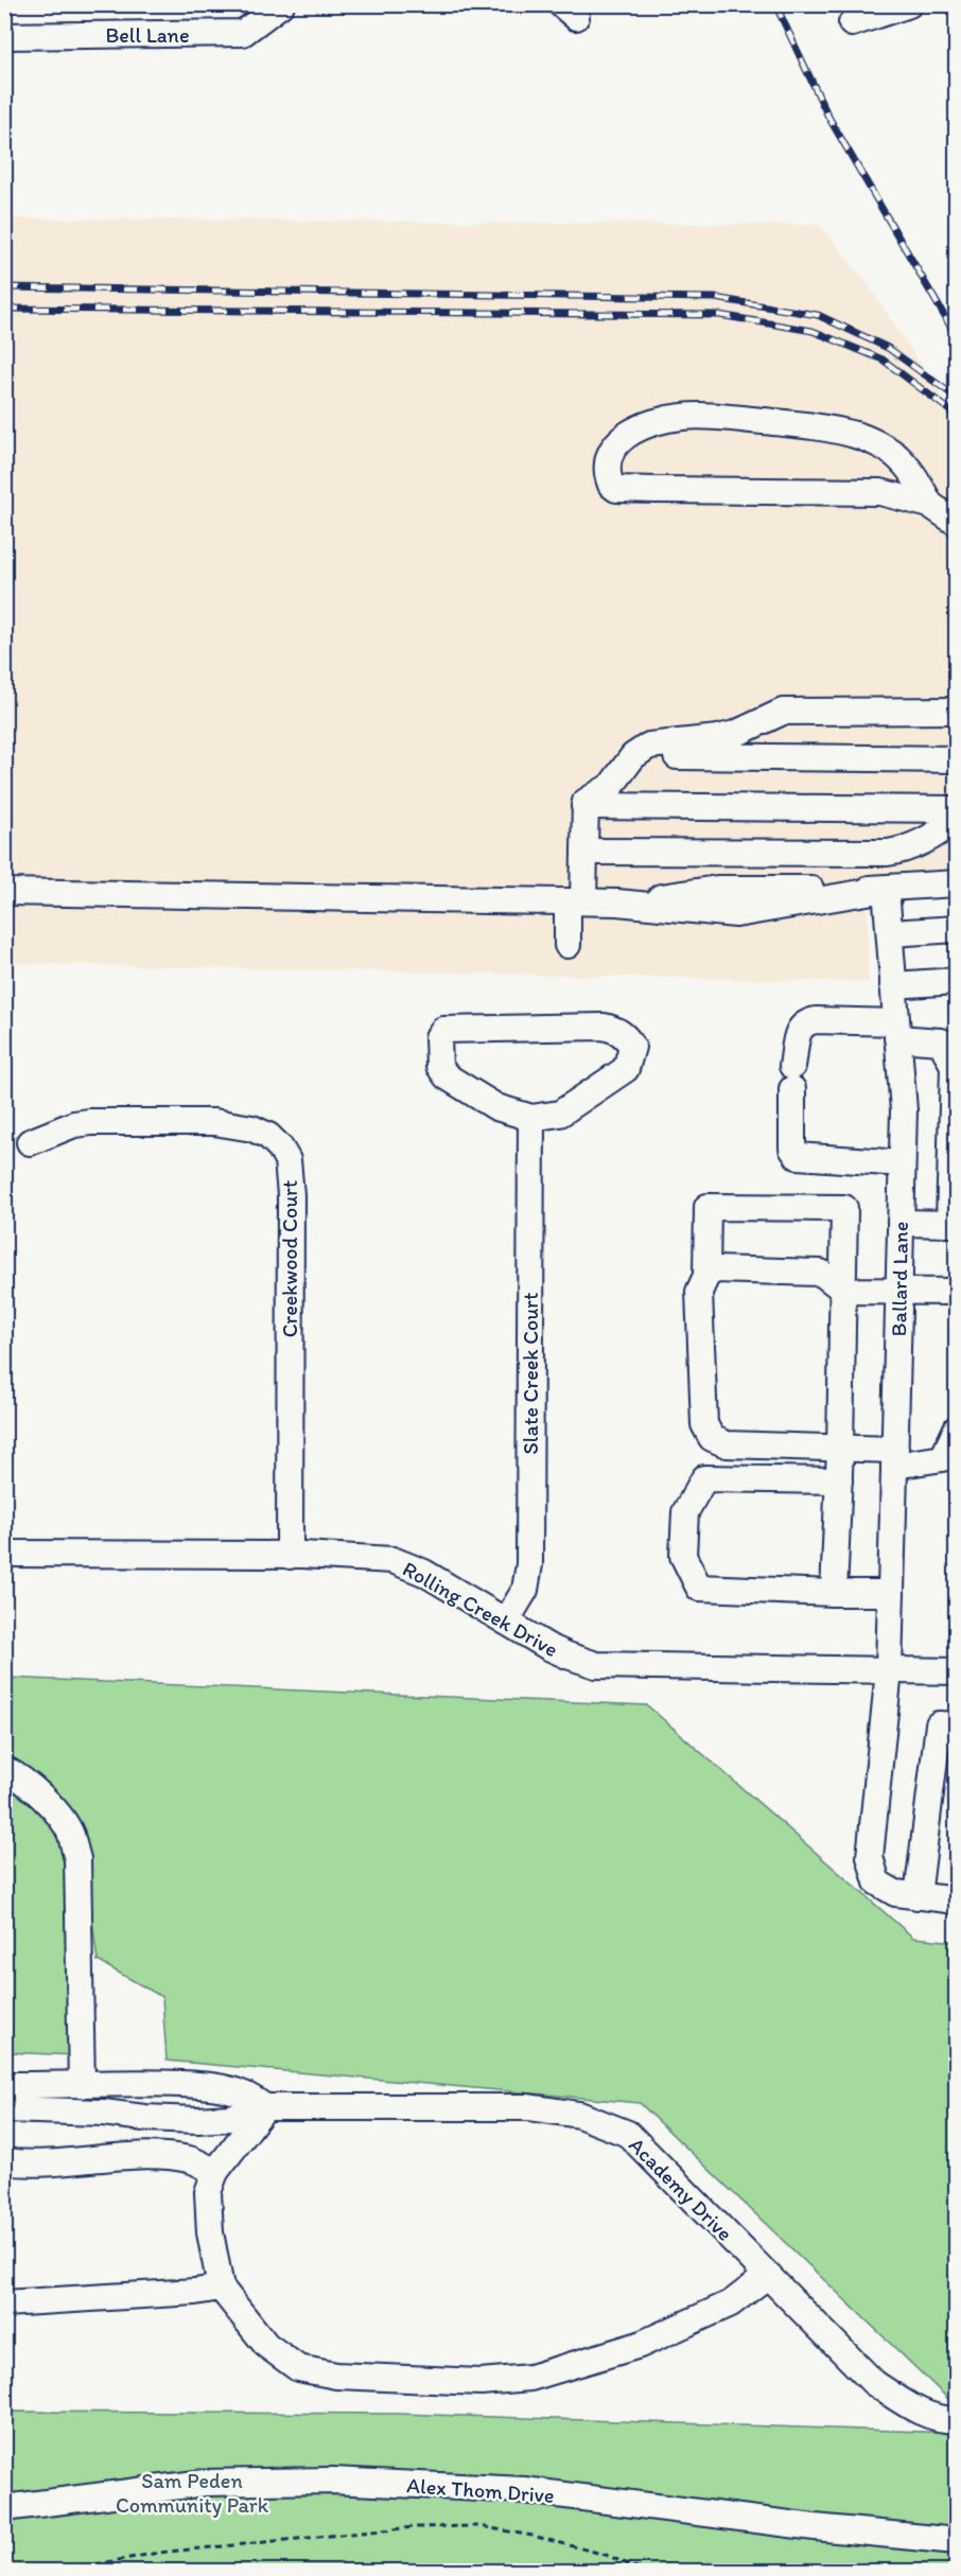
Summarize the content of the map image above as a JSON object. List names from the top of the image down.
{
  "streets": {
    "street": [
      "Bell Lane",
      "Creekwood Court",
      "Ballard Lane",
      "Slate Creek Court",
      "Rolling Creek Drive",
      "Academy Drive",
      "Alex Thom Drive"
    ]
  },
  "crossings": [
    ["Creekwood Court", "Rolling Creek Drive"],
    ["Ballard Lane", "Rolling Creek Drive"],
    ["Slate Creek Court", "Rolling Creek Drive"]
  ],
  "parks": ["Sam Peden Community Park"]
}
